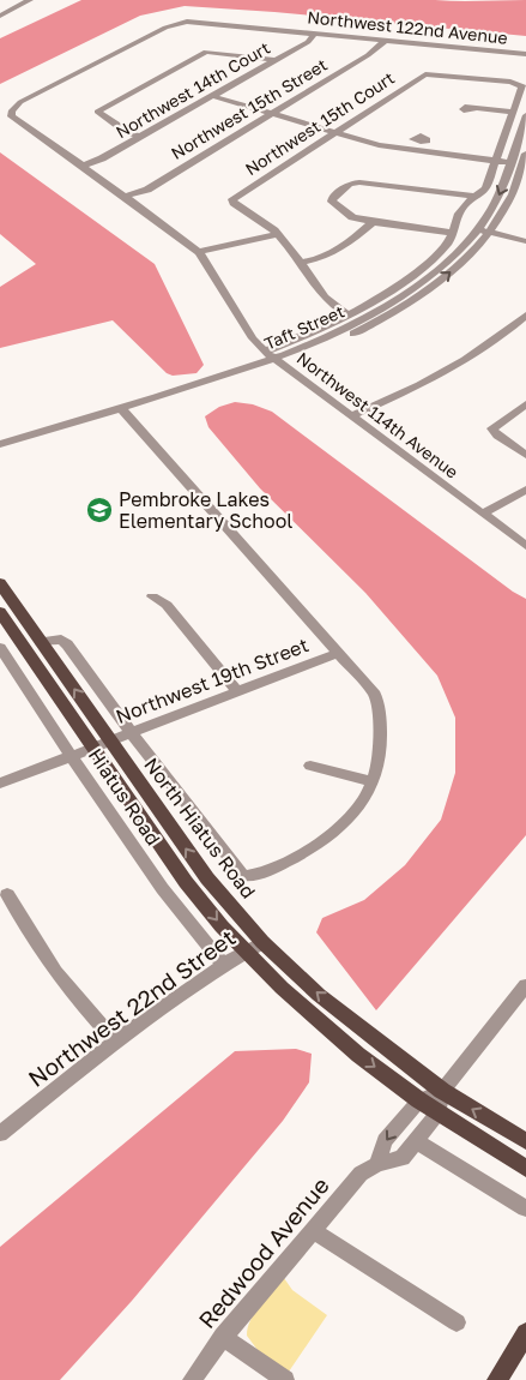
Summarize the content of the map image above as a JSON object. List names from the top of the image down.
{
  "streets": {
    "main road": ["North Hiatus Road"],
    "street": [
      "Northwest 122nd Avenue",
      "Northwest 14th Court",
      "Northwest 15th Street",
      "Northwest 15th Court",
      "Taft Street",
      "Northwest 114th Avenue",
      "Northwest 19th Street",
      "Hiatus Road",
      "Northwest 22nd Street",
      "Redwood Avenue"
    ]
  },
  "crossings": [
    ["Northwest 122nd Avenue", "Northwest 14th Court"],
    ["Northwest 122nd Avenue", "Northwest 15th Street"],
    ["Northwest 122nd Avenue", "Northwest 114th Avenue"],
    ["Northwest 14th Court", "Northwest 114th Avenue"],
    ["Northwest 15th Street", "Northwest 114th Avenue"],
    ["Taft Street", "Northwest 114th Avenue"],
    ["Northwest 19th Street", "Hiatus Road"],
    ["Northwest 19th Street", "North Hiatus Road"],
    ["Hiatus Road", "Northwest 22nd Street"],
    ["North Hiatus Road", "Northwest 22nd Street"],
    ["North Hiatus Road", "Redwood Avenue"]
  ],
  "places": {
    "school or university": ["Pembroke Lakes Elementary School"]
  }
}
